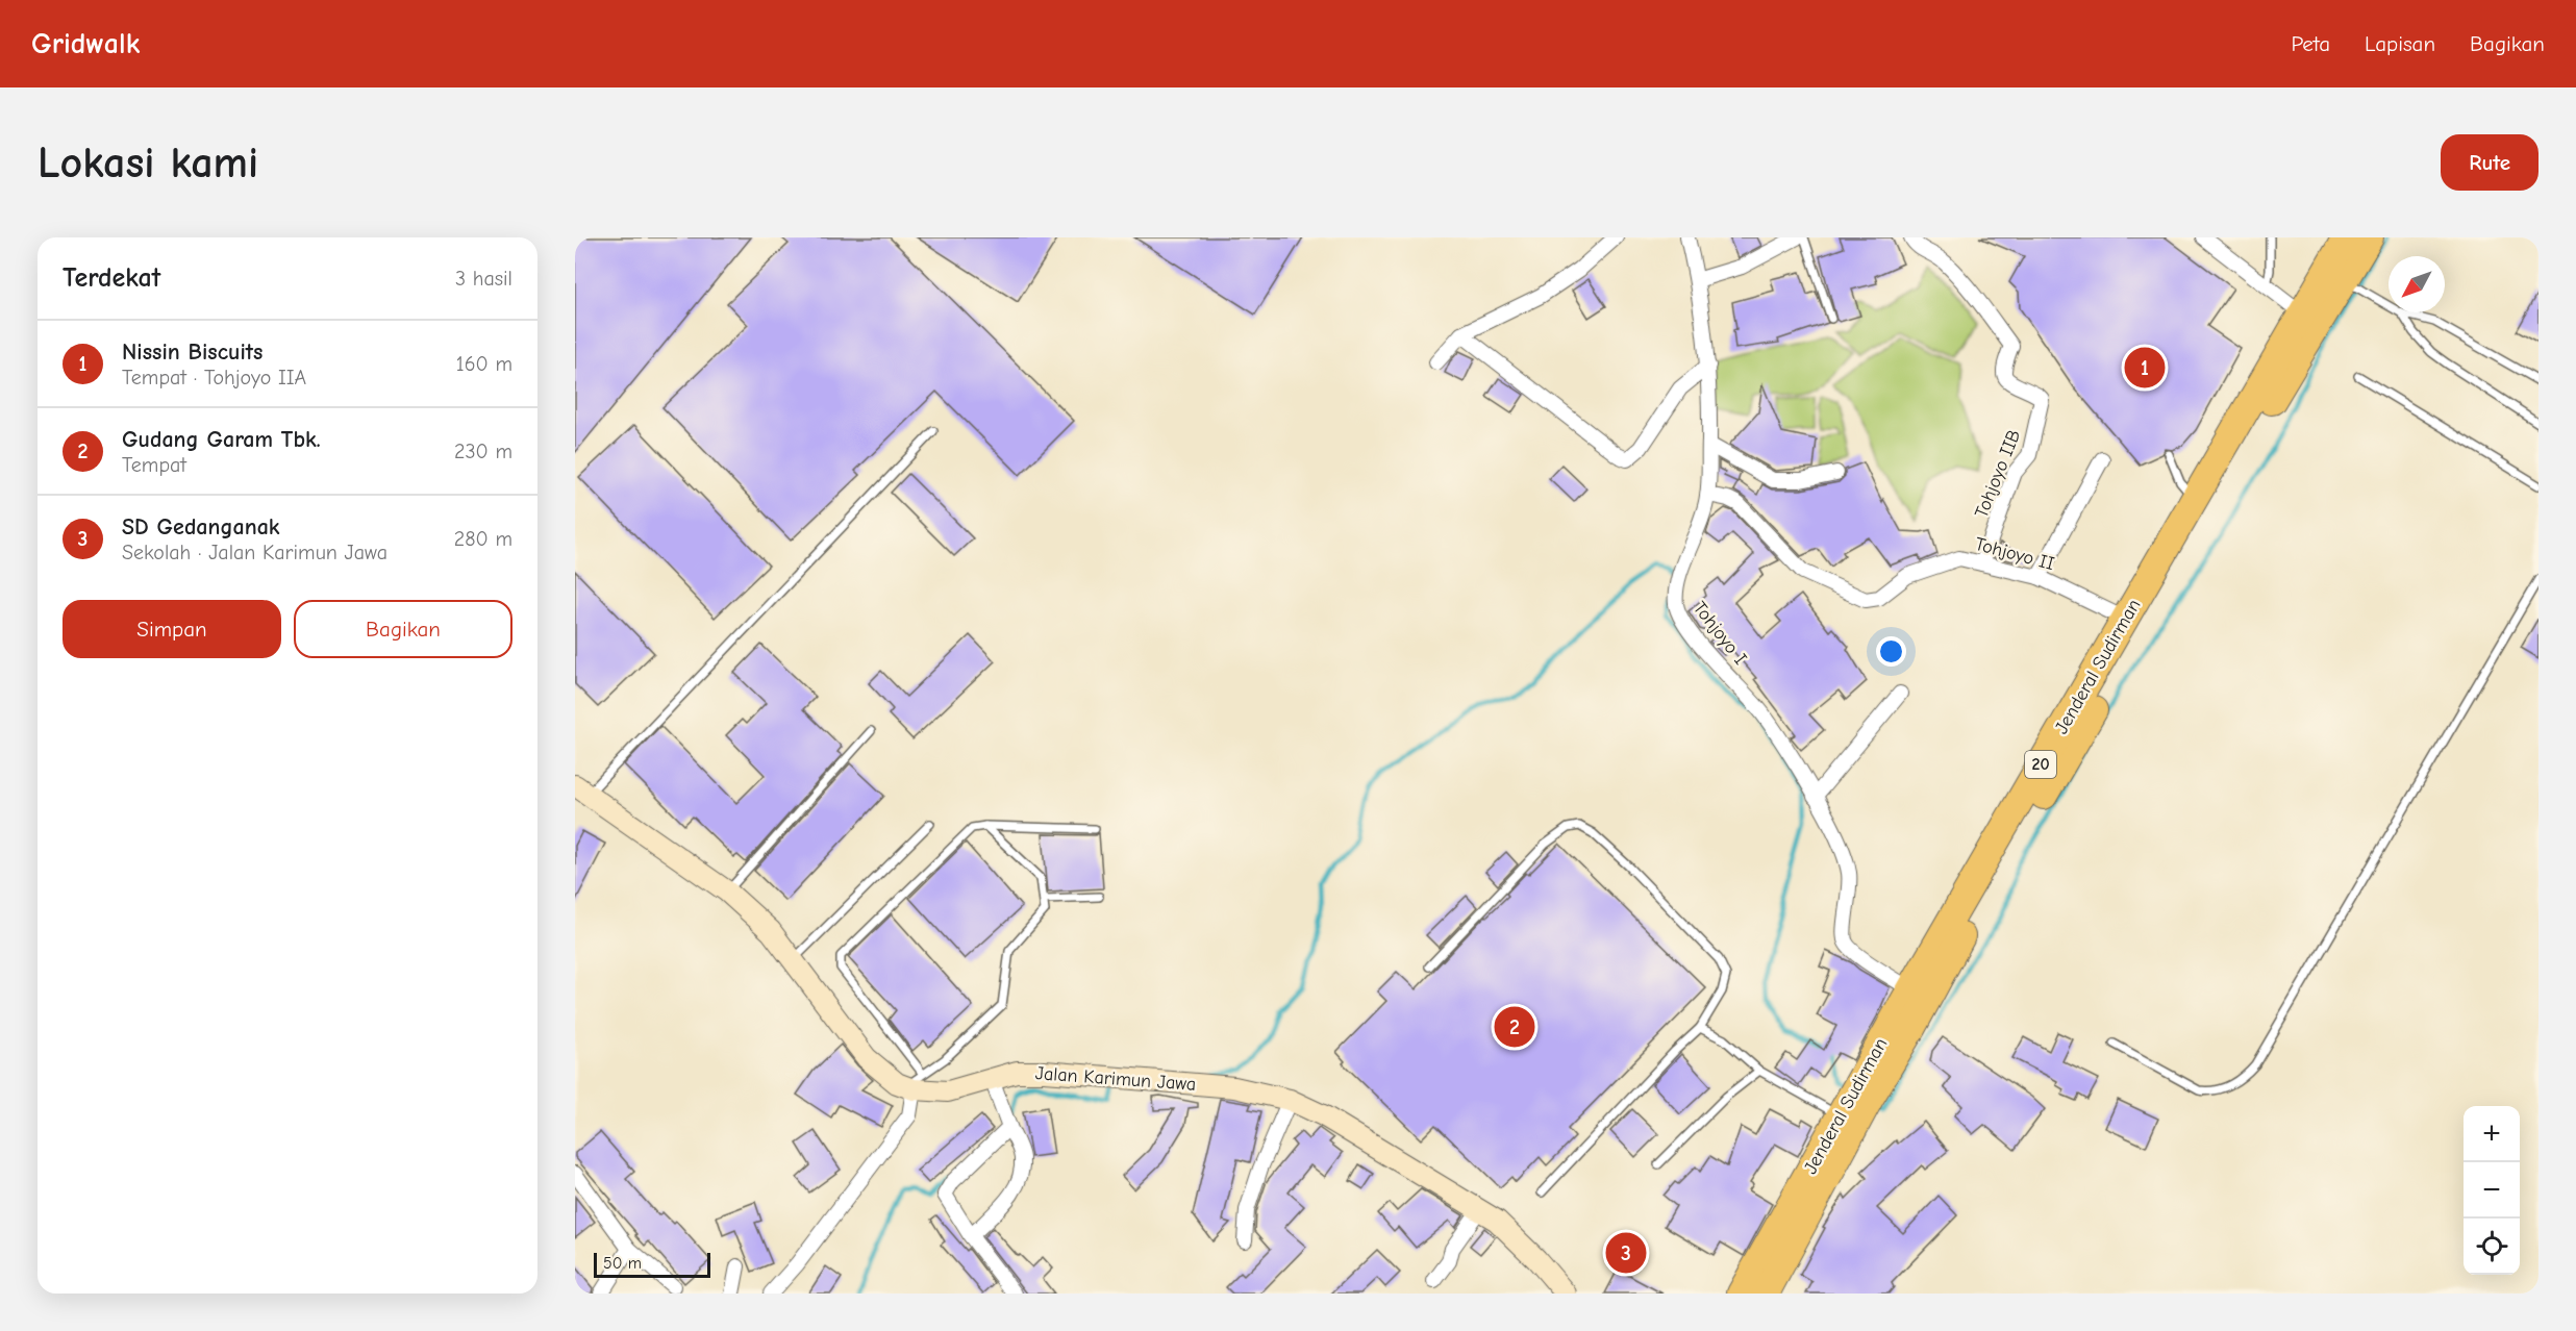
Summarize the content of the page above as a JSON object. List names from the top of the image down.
{
  "streets": {
    "highway": ["Jenderal Sudirman", "20"],
    "street": [
      "Tohjoyo IIB",
      "Tohjoyo II",
      "Tohjoyo I",
      "Jalan Karimun Jawa"
    ]
  },
  "crossings": [
    ["Tohjoyo IIB", "Tohjoyo II"],
    ["Tohjoyo II", "Tohjoyo I"],
    ["Tohjoyo II", "Jenderal Sudirman"],
    ["Tohjoyo I", "Jenderal Sudirman"]
  ],
  "scale_bar": "50 m",
  "north": "bottom left",
  "page": {
    "header": "Gridwalk",
    "nav": ["Peta", "Lapisan", "Bagikan"],
    "buttons": [
      "Rute",
      ["Simpan", "Bagikan"]
    ],
    "title": "Lokasi kami",
    "heading": ["Terdekat", "3 hasil"],
    "list": [
      {
        "mark": "1",
        "name": "Nissin Biscuits",
        "note": "Tempat · Tohjoyo IIA",
        "value": "160 m"
      },
      {
        "mark": "2",
        "name": "Gudang Garam Tbk.",
        "note": "Tempat",
        "value": "230 m"
      },
      {
        "mark": "3",
        "name": "SD Gedanganak",
        "note": "Sekolah · Jalan Karimun Jawa",
        "value": "280 m"
      }
    ],
    "pins": ["1", "2", "3"],
    "map_buttons": ["+", "−"],
    "scale": "50 m"
  }
}
